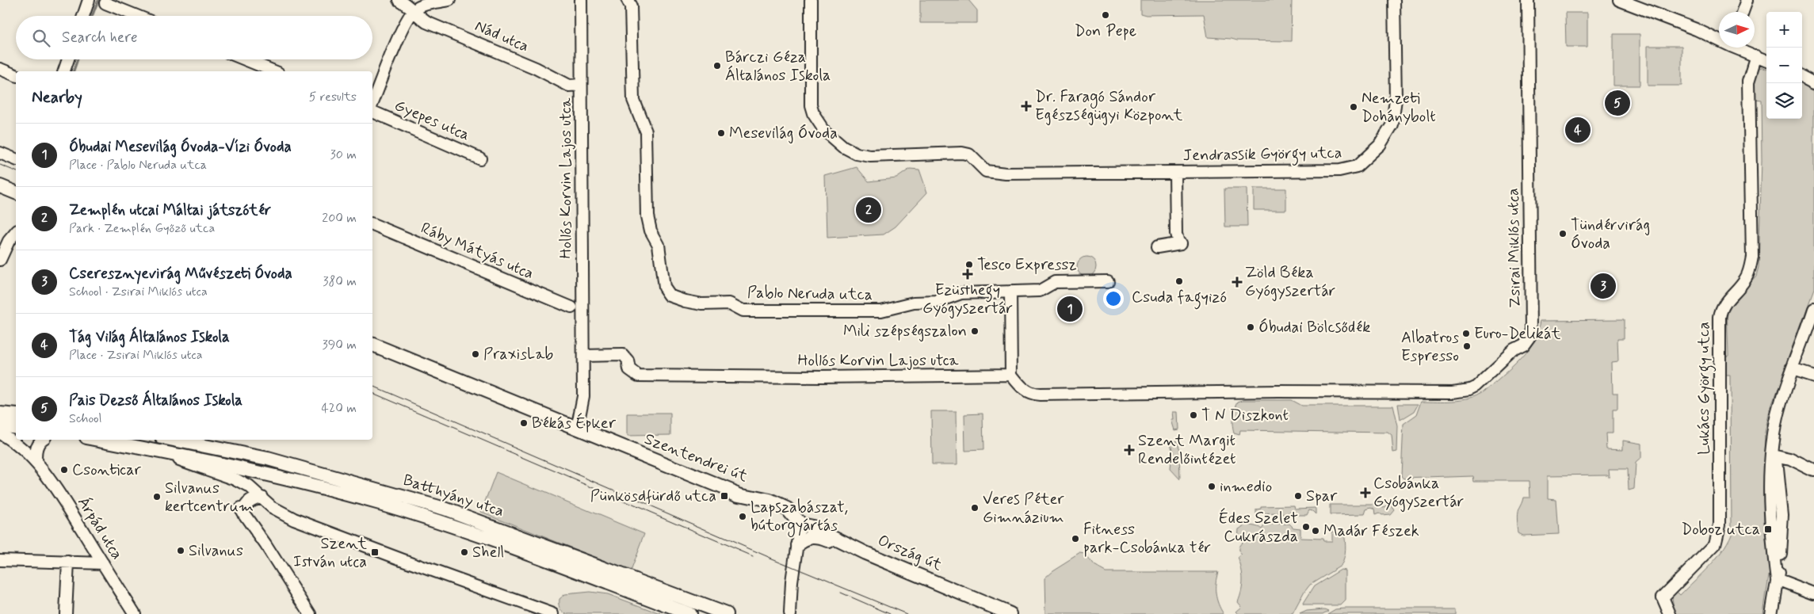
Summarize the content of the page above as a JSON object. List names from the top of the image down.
{
  "streets": {
    "main road": ["Szentendrei út", "Batthyány utca", "Ország út"],
    "street": [
      "Nád utca",
      "Gyepes utca",
      "Jendrassik György utca",
      "Hollós Korvin Lajos utca",
      "Zsirai Miklós utca",
      "Ráby Mátyás utca",
      "Pablo Neruda utca",
      "Lukács György utca",
      "Árpád utca"
    ]
  },
  "crossings": [
    ["Nád utca", "Hollós Korvin Lajos utca"],
    ["Hollós Korvin Lajos utca", "Zsirai Miklós utca"],
    ["Hollós Korvin Lajos utca", "Szentendrei út"],
    ["Szentendrei út", "Ország út"]
  ],
  "places": {
    "other": [
      "Don Pepe",
      "Bárczi Géza Általános Iskola",
      "Nemzeti Dohánybolt",
      "Mesevilág Óvoda",
      "Tündérvirág Óvoda",
      "Tesco Expressz",
      "Csuda fagyizó",
      "Óbudai Bölcsődék",
      "Mili szépségszalon",
      "Euro-Delikát",
      "Albatros Espresso",
      "PraxisLab",
      "T N Diszkont",
      "Békás Épker",
      "Csonticar",
      "inmedio",
      "Spar",
      "Silvanus kertcentrum",
      "Veres Péter Gimnázium",
      "Lapszabászat, bútorgyártás",
      "Édes Szelet Cukrászda",
      "Madár Fészek",
      "Fitness park-Csobánka tér",
      "Silvanus",
      "Shell"
    ],
    "health": [
      "Dr. Faragó Sándor Egészségügyi Központ",
      "Ezüsthegy Gyógyszertár",
      "Zöld Béka Gyógyszertár",
      "Szent Margit Rendelőintézet",
      "Csobánka Gyógyszertár"
    ],
    "transit": ["Pünkösdfürdő utca", "Doboz utca", "Szent István utca"]
  },
  "north": "right",
  "page": {
    "map_buttons": ["+", "−"],
    "search": "Search here",
    "heading": ["Nearby", "5 results"],
    "pins": [
      "5",
      "4",
      "2",
      "3",
      "1"
    ],
    "list": [
      {
        "mark": "1",
        "name": "Óbudai Mesevilág Óvoda-Vízi Óvoda",
        "note": "Place · Pablo Neruda utca",
        "value": "30 m"
      },
      {
        "mark": "2",
        "name": "Zemplén utcai Máltai játszótér",
        "note": "Park · Zemplén Győző utca",
        "value": "200 m"
      },
      {
        "mark": "3",
        "name": "Cseresznyevirág Művészeti Óvoda",
        "note": "School · Zsirai Miklós utca",
        "value": "380 m"
      },
      {
        "mark": "4",
        "name": "Tág Világ Általános Iskola",
        "note": "Place · Zsirai Miklós utca",
        "value": "390 m"
      },
      {
        "mark": "5",
        "name": "Pais Dezső Általános Iskola",
        "note": "School",
        "value": "420 m"
      }
    ]
  }
}
